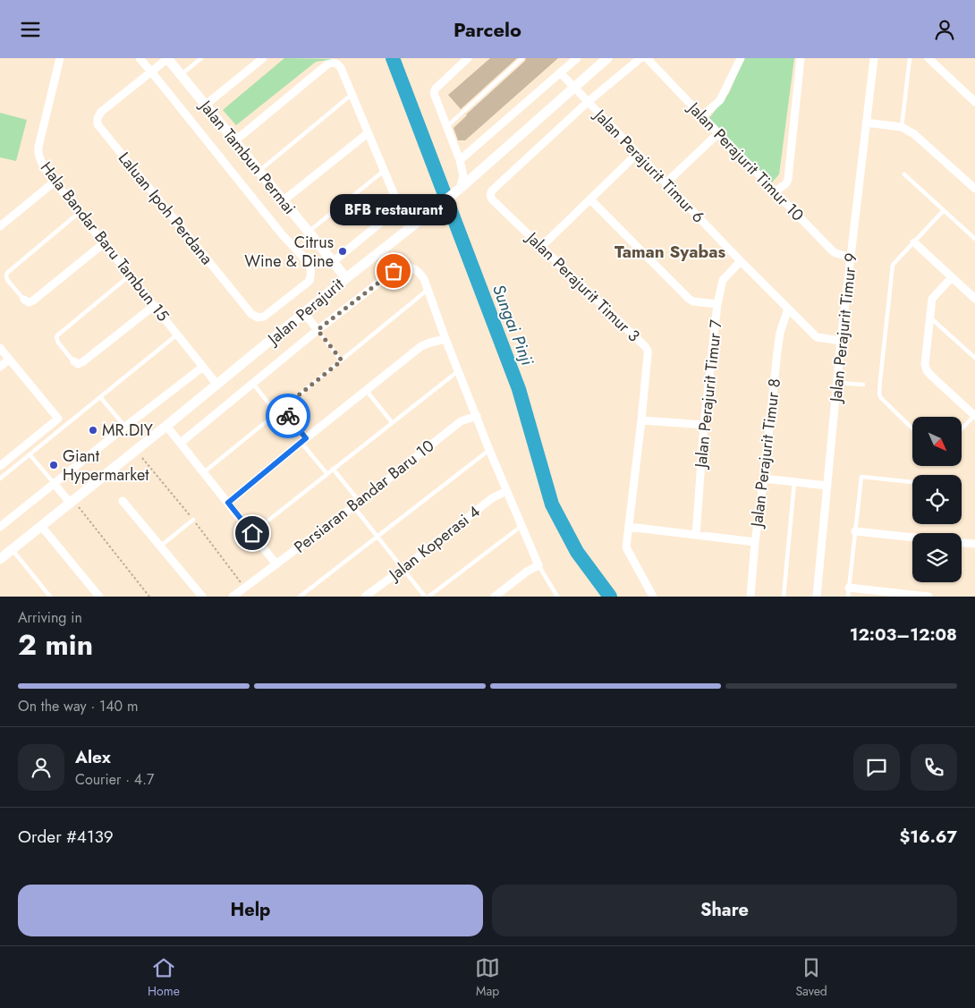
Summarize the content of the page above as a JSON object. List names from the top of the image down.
{
  "streets": {
    "street": [
      "Jalan Tambun Permai",
      "Jalan Perajurit Timur 10",
      "Jalan Perajurit Timur 6",
      "Laluan Ipoh Perdana",
      "Hala Bandar Baru Tambun 15",
      "Jalan Perajurit Timur 3",
      "Jalan Perajurit",
      "Jalan Perajurit Timur 9",
      "Jalan Perajurit Timur 7",
      "Jalan Perajurit Timur 8",
      "Persiaran Bandar Baru 10",
      "Jalan Koperasi 4"
    ]
  },
  "crossings": [
    ["Jalan Tambun Permai", "Laluan Ipoh Perdana"],
    ["Jalan Tambun Permai", "Jalan Perajurit"],
    ["Jalan Perajurit Timur 10", "Jalan Perajurit Timur 9"],
    ["Jalan Perajurit Timur 6", "Jalan Perajurit Timur 3"],
    ["Jalan Perajurit Timur 6", "Jalan Perajurit"],
    ["Jalan Perajurit Timur 6", "Jalan Perajurit Timur 9"],
    ["Jalan Perajurit Timur 6", "Jalan Perajurit Timur 7"],
    ["Jalan Perajurit Timur 6", "Jalan Perajurit Timur 8"],
    ["Hala Bandar Baru Tambun 15", "Jalan Perajurit"]
  ],
  "districts": ["Taman Syabas"],
  "water": ["Sungai Pinji"],
  "places": [
    "Citrus Wine & Dine",
    "BFB restaurant",
    "MR.DIY",
    "Giant Hypermarket"
  ],
  "north": "bottom right",
  "page": {
    "header": "Parcelo",
    "bubble": "BFB restaurant",
    "heading": ["2 min", "Arriving in", "12:03–12:08"],
    "panel": [
      "Alex",
      "Courier · 4.7",
      "Order #4139",
      "$16.67"
    ],
    "bar": "On the way · 140 m",
    "buttons": ["Help", "Share"],
    "tabs": ["Home", "Map", "Saved"]
  }
}
